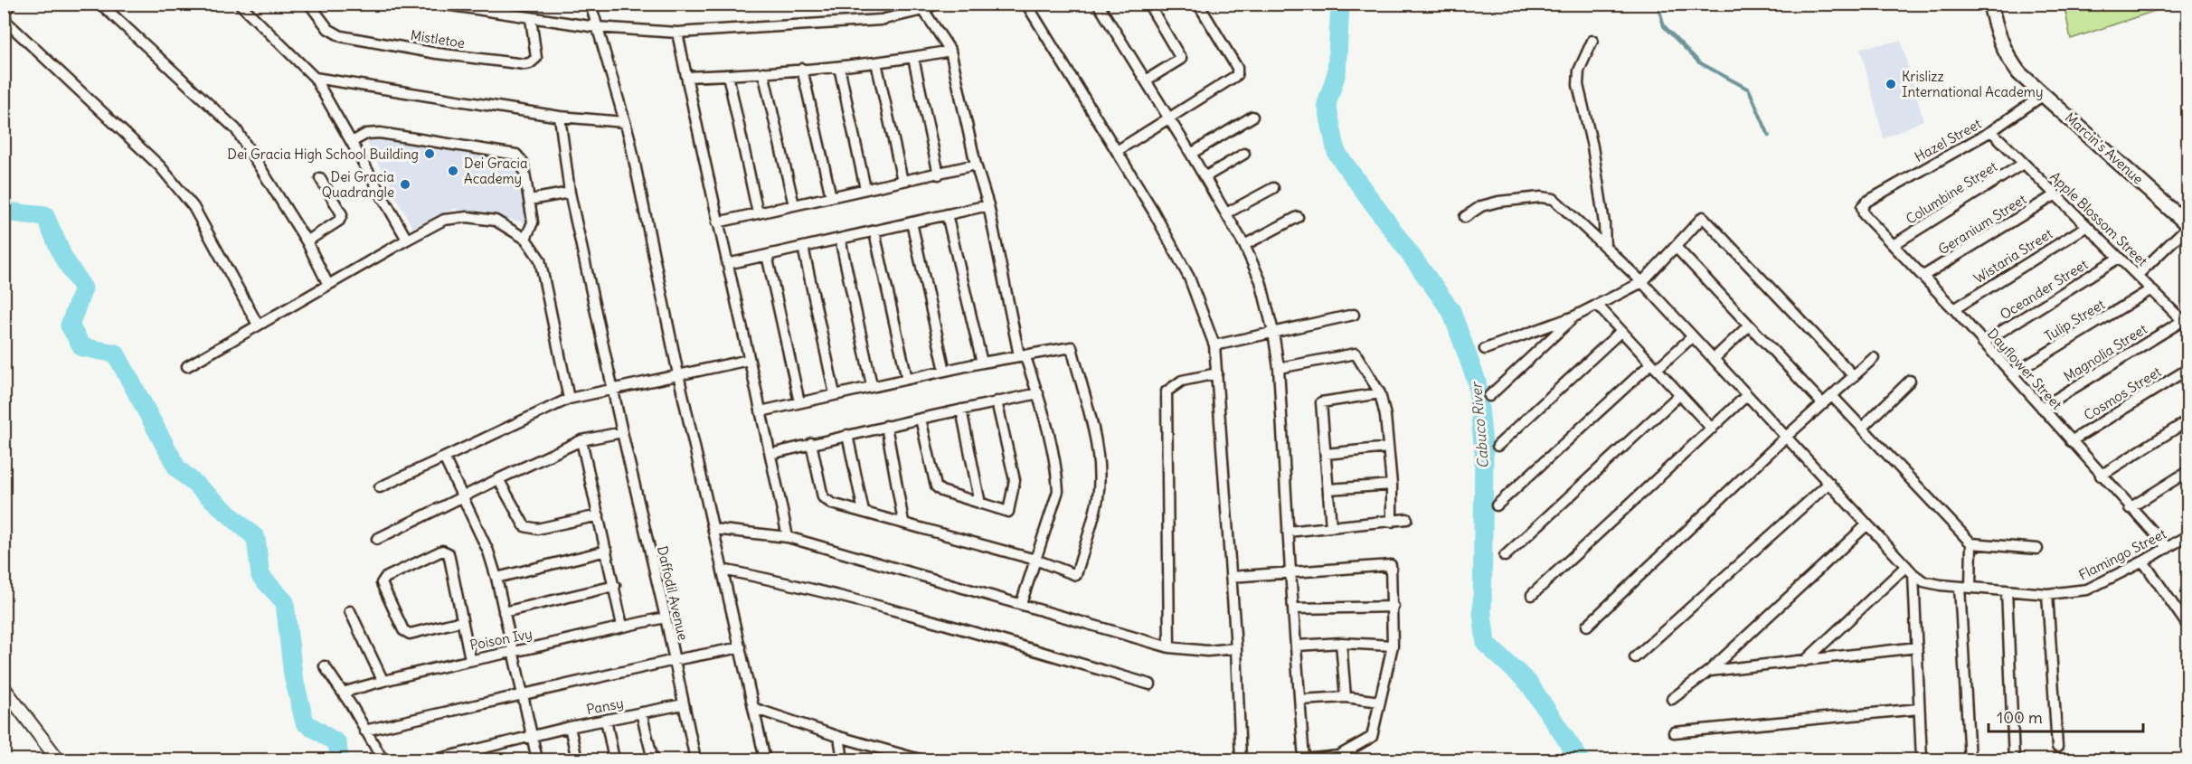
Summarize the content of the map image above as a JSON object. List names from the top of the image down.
{
  "streets": {
    "main road": ["Marcin's Avenue"],
    "street": [
      "Mistletoe",
      "Hazel Street",
      "Columbine Street",
      "Apple Blossom Street",
      "Geranium Street",
      "Wistaria Street",
      "Oceander Street",
      "Tulip Street",
      "Magnolia Street",
      "Dayflower Street",
      "Cosmos Street",
      "Flamingo Street",
      "Daffodil Avenue",
      "Poison Ivy",
      "Pansy"
    ]
  },
  "crossings": [
    ["Hazel Street", "Marcin's Avenue"],
    ["Hazel Street", "Apple Blossom Street"],
    ["Hazel Street", "Dayflower Street"],
    ["Columbine Street", "Apple Blossom Street"],
    ["Columbine Street", "Dayflower Street"],
    ["Apple Blossom Street", "Geranium Street"],
    ["Apple Blossom Street", "Wistaria Street"],
    ["Apple Blossom Street", "Oceander Street"],
    ["Apple Blossom Street", "Tulip Street"],
    ["Apple Blossom Street", "Magnolia Street"],
    ["Geranium Street", "Dayflower Street"],
    ["Wistaria Street", "Dayflower Street"],
    ["Oceander Street", "Dayflower Street"],
    ["Tulip Street", "Dayflower Street"],
    ["Magnolia Street", "Dayflower Street"],
    ["Dayflower Street", "Cosmos Street"],
    ["Dayflower Street", "Flamingo Street"],
    ["Daffodil Avenue", "Poison Ivy"],
    ["Daffodil Avenue", "Pansy"]
  ],
  "water": ["Cabuco River"],
  "places": [
    "Krislizz International Academy",
    "Dei Gracia High School Building",
    "Dei Gracia Academy",
    "Dei Gracia Quadrangle"
  ],
  "scale_bar": "100 m"
}
